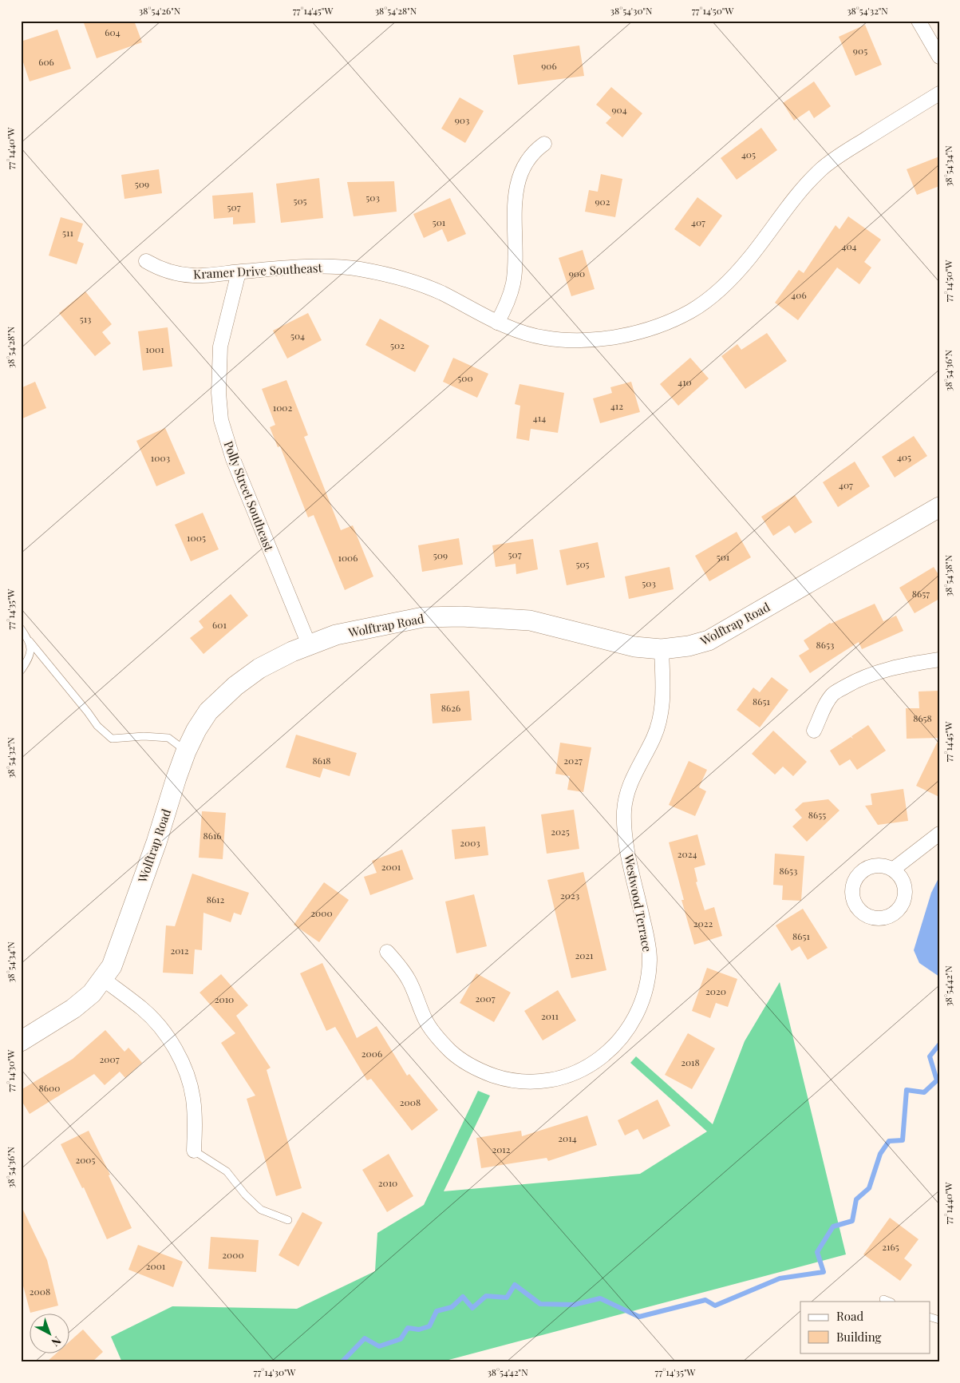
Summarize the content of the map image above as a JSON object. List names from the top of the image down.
{
  "streets": {
    "street": [
      "Kramer Drive Southeast",
      "Polly Street Southeast",
      "Wolftrap Road",
      "Westwood Terrace"
    ]
  },
  "crossings": [
    ["Kramer Drive Southeast", "Polly Street Southeast"],
    ["Polly Street Southeast", "Wolftrap Road"],
    ["Wolftrap Road", "Westwood Terrace"]
  ],
  "house_numbers": [
    "604",
    "905",
    "606",
    "906",
    "904",
    "903",
    "405",
    "509",
    "503",
    "505",
    "902",
    "507",
    "501",
    "407",
    "511",
    "404",
    "900",
    "406",
    "513",
    "504",
    "502",
    "1001",
    "500",
    "410",
    "412",
    "1002",
    "414",
    "405",
    "1003",
    "407",
    "1005",
    "507",
    "509",
    "501",
    "1006",
    "505",
    "503",
    "8657",
    "601",
    "8653",
    "8651",
    "8626",
    "8658",
    "8618",
    "2027",
    "8655",
    "2025",
    "8616",
    "2003",
    "2024",
    "2001",
    "8653",
    "2023",
    "8612",
    "2000",
    "2022",
    "8651",
    "2012",
    "2021",
    "2020",
    "2007",
    "2010",
    "2011",
    "2006",
    "2007",
    "2018",
    "8600",
    "2008",
    "2014",
    "2012",
    "2005",
    "2010",
    "2165",
    "2000",
    "2001",
    "2008"
  ],
  "legend": ["Road", "Building"],
  "north": "bottom right",
  "coordinates": [
    "38°54'26\"N",
    "77°14'45\"W",
    "38°54'28\"N",
    "38°54'30\"N",
    "77°14'50\"W",
    "38°54'32\"N",
    "77°14'40\"W",
    "38°54'34\"N",
    "38°54'36\"N",
    "38°54'38\"N",
    "77°14'35\"W",
    "38°54'42\"N",
    "77°14'30\"W"
  ]
}
